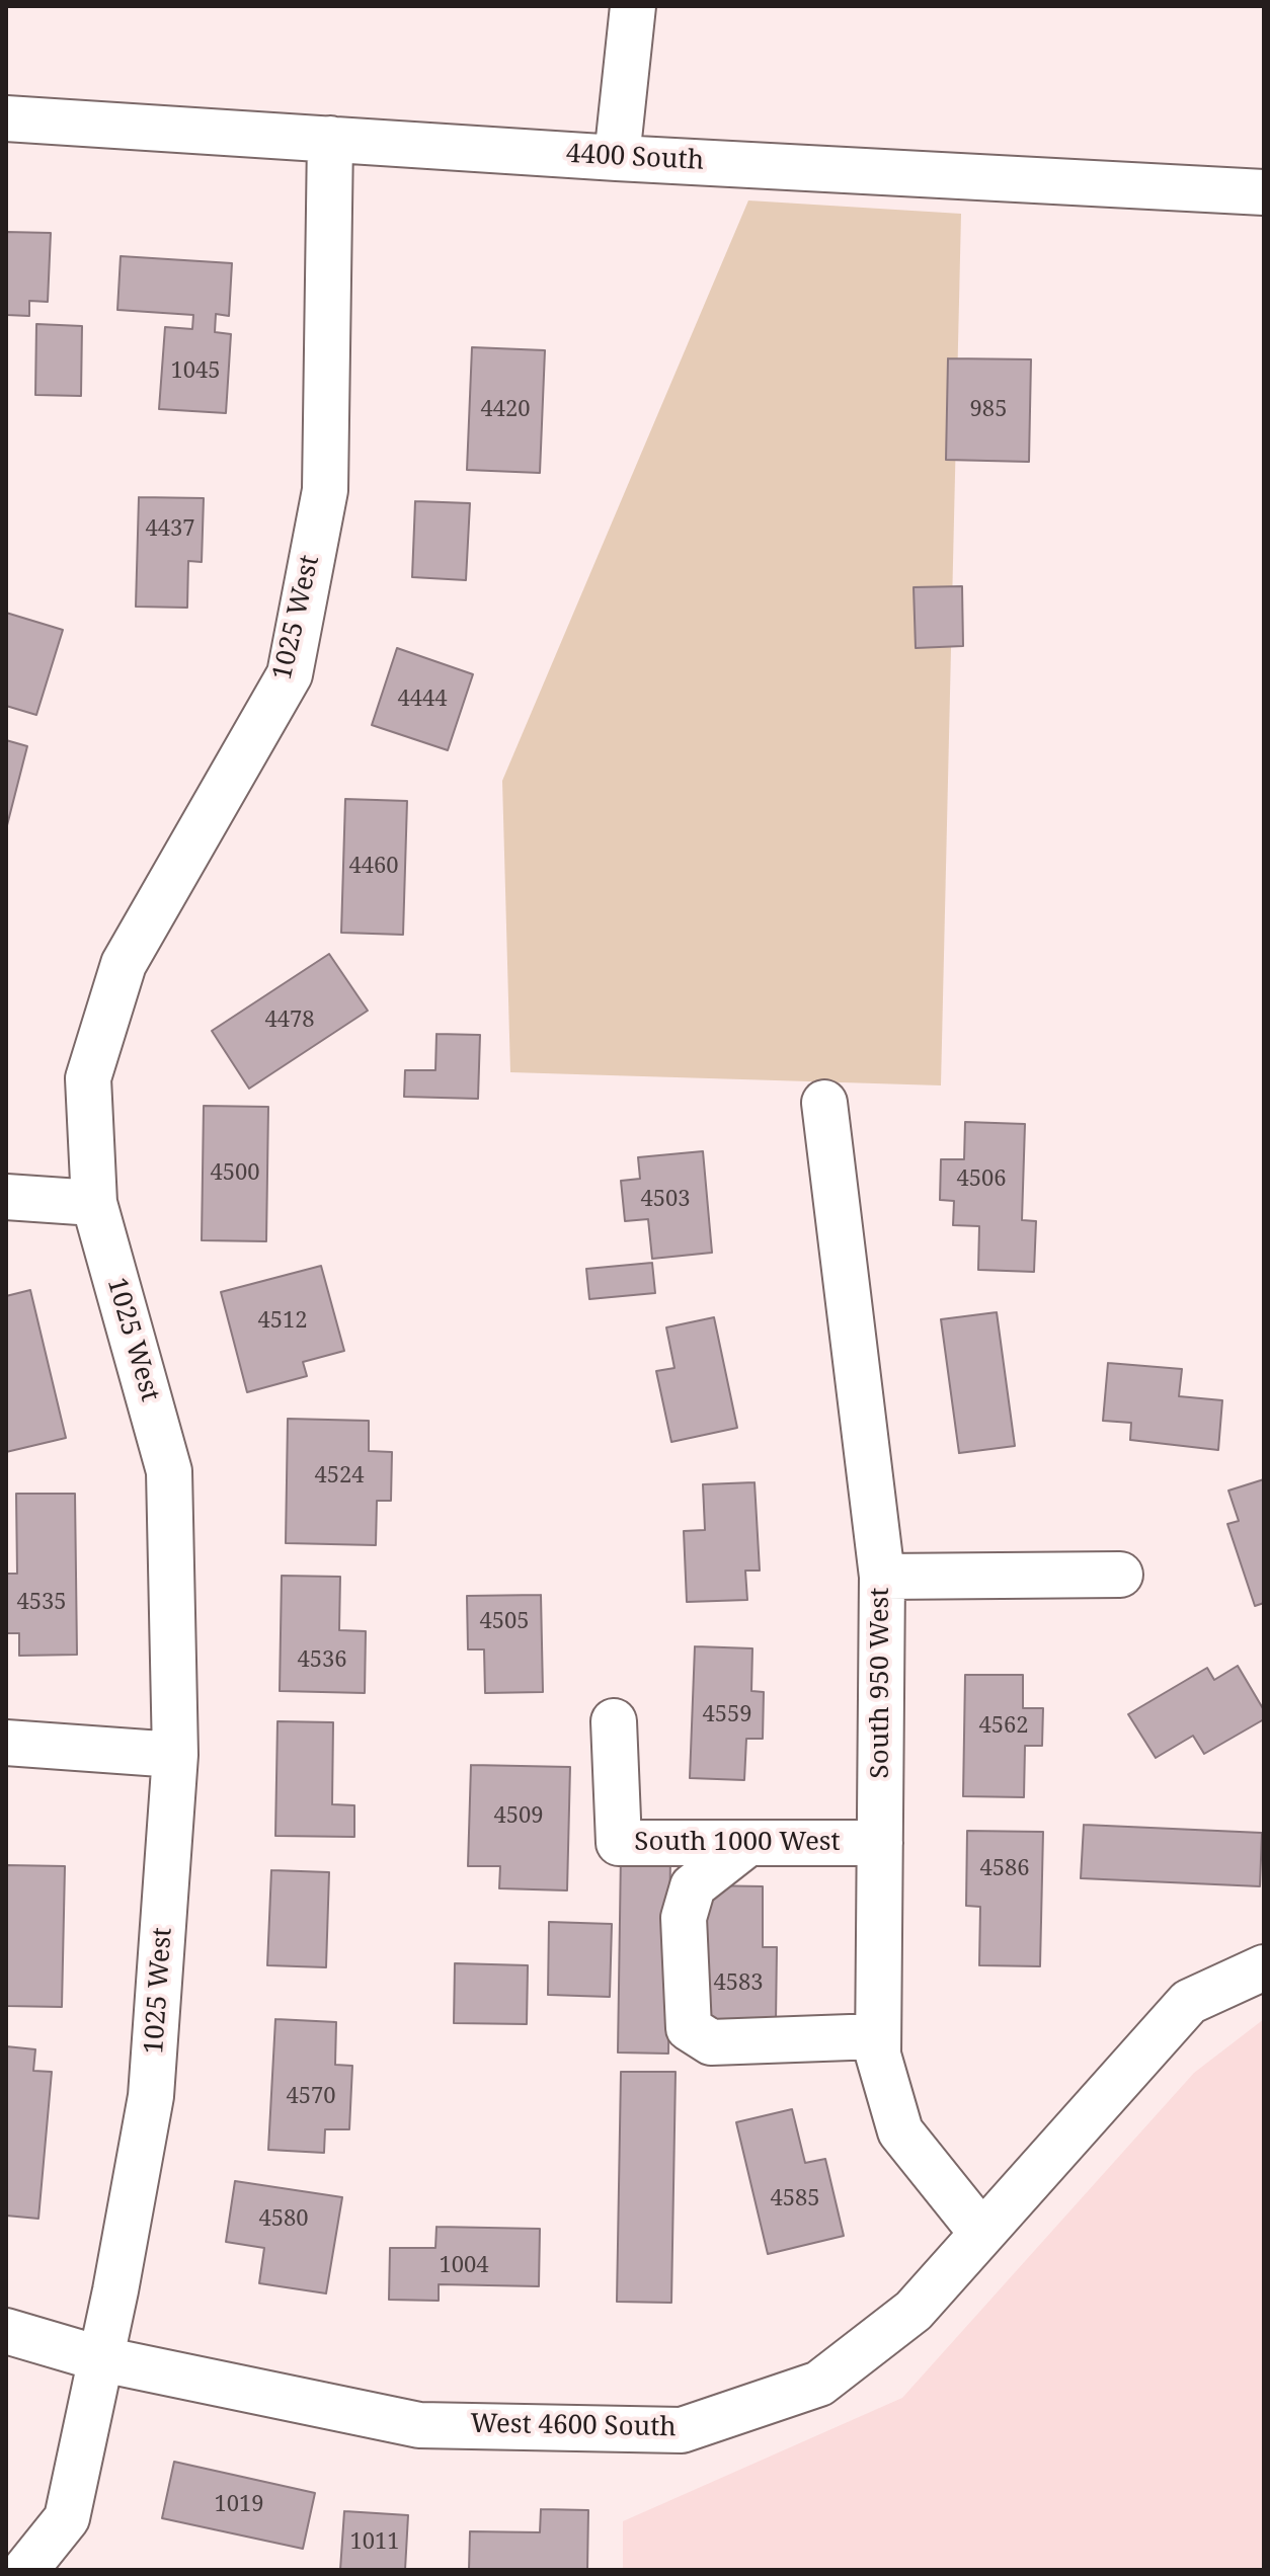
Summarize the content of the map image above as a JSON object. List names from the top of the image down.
{
  "streets": {
    "street": [
      "4400 South",
      "1025 West",
      "South 950 West",
      "South 1000 West",
      "West 4600 South"
    ]
  },
  "crossings": [
    ["4400 South", "1025 West"],
    ["1025 West", "West 4600 South"],
    ["South 950 West", "South 1000 West"],
    ["South 950 West", "West 4600 South"]
  ],
  "house_numbers": [
    "1045",
    "4420",
    "985",
    "4437",
    "4444",
    "4460",
    "4478",
    "4500",
    "4506",
    "4503",
    "4512",
    "4524",
    "4535",
    "4505",
    "4536",
    "4559",
    "4562",
    "4509",
    "4586",
    "4583",
    "4570",
    "4585",
    "4580",
    "1004",
    "1019",
    "1011"
  ]
}
